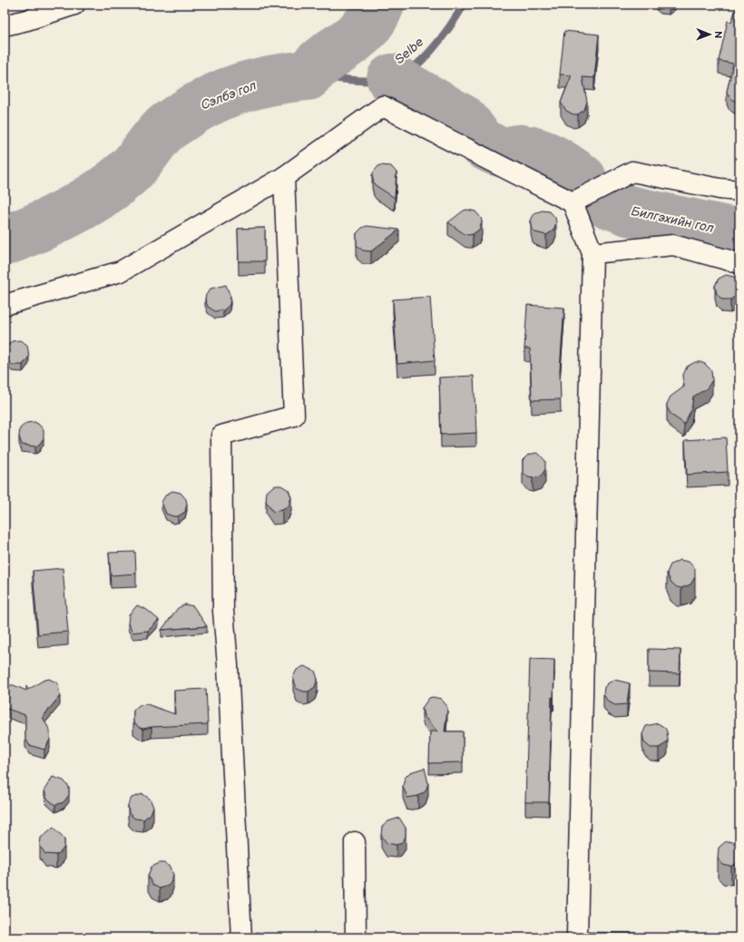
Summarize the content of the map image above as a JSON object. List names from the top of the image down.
{
  "water": ["Selbe", "Сэлбэ гол", "Билгэхийн гол"],
  "north": "right"
}
